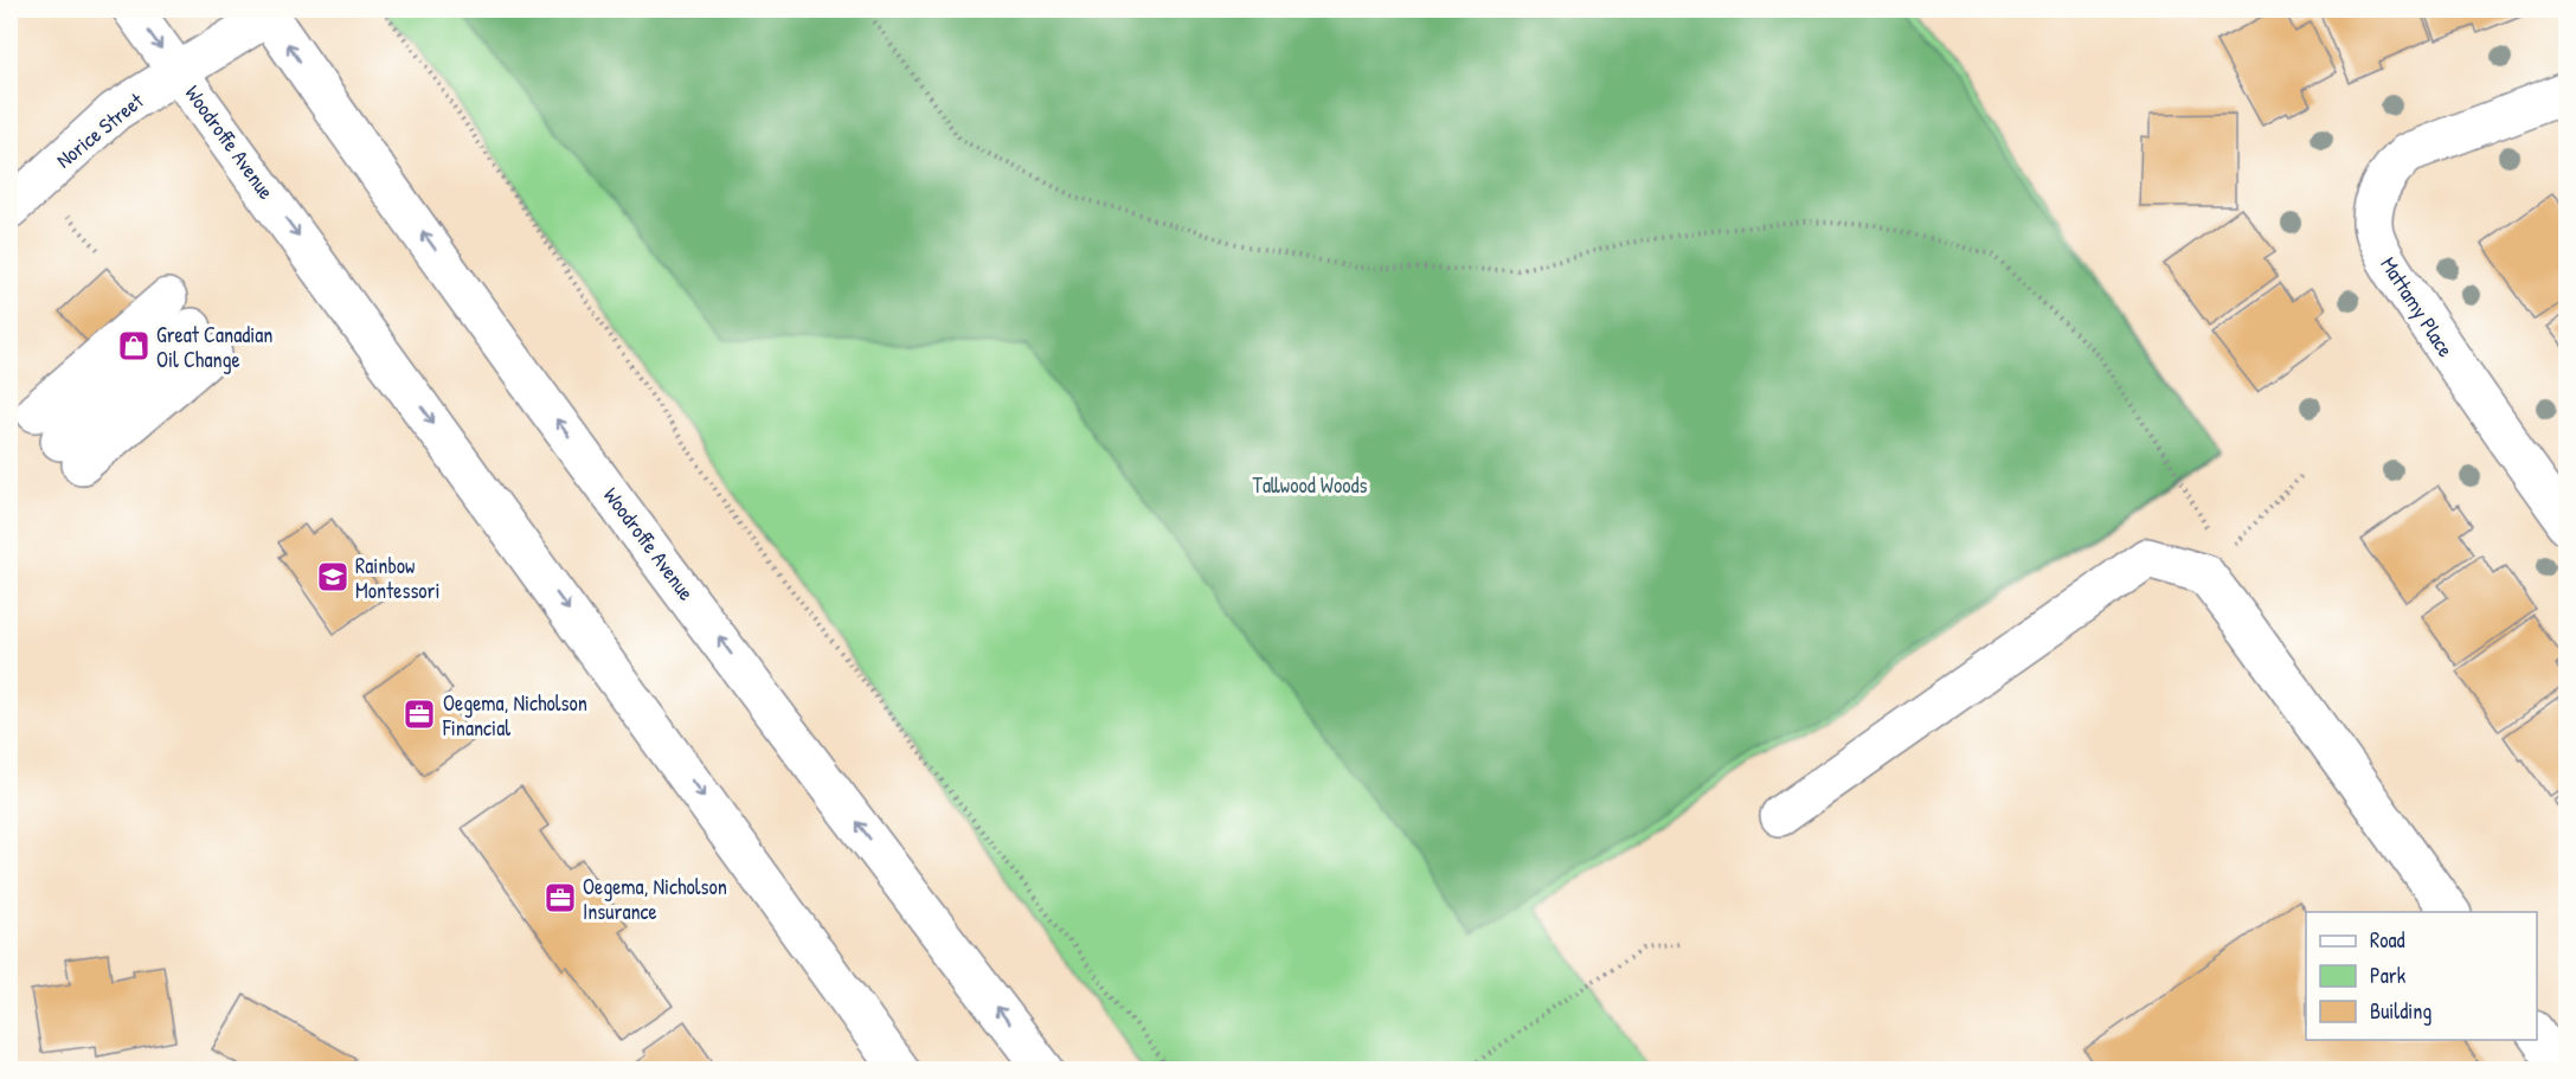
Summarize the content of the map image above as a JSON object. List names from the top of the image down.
{
  "streets": {
    "main road": ["Norice Street", "Woodroffe Avenue", "Mattamy Place"]
  },
  "crossings": [
    ["Norice Street", "Woodroffe Avenue"]
  ],
  "parks": ["Tallwood Woods"],
  "places": {
    "shop": ["Great Canadian Oil Change"],
    "school or university": ["Rainbow Montessori"],
    "office": ["Oegema, Nicholson Financial", "Oegema, Nicholson Insurance"]
  },
  "legend": ["Road", "Park", "Building"]
}
